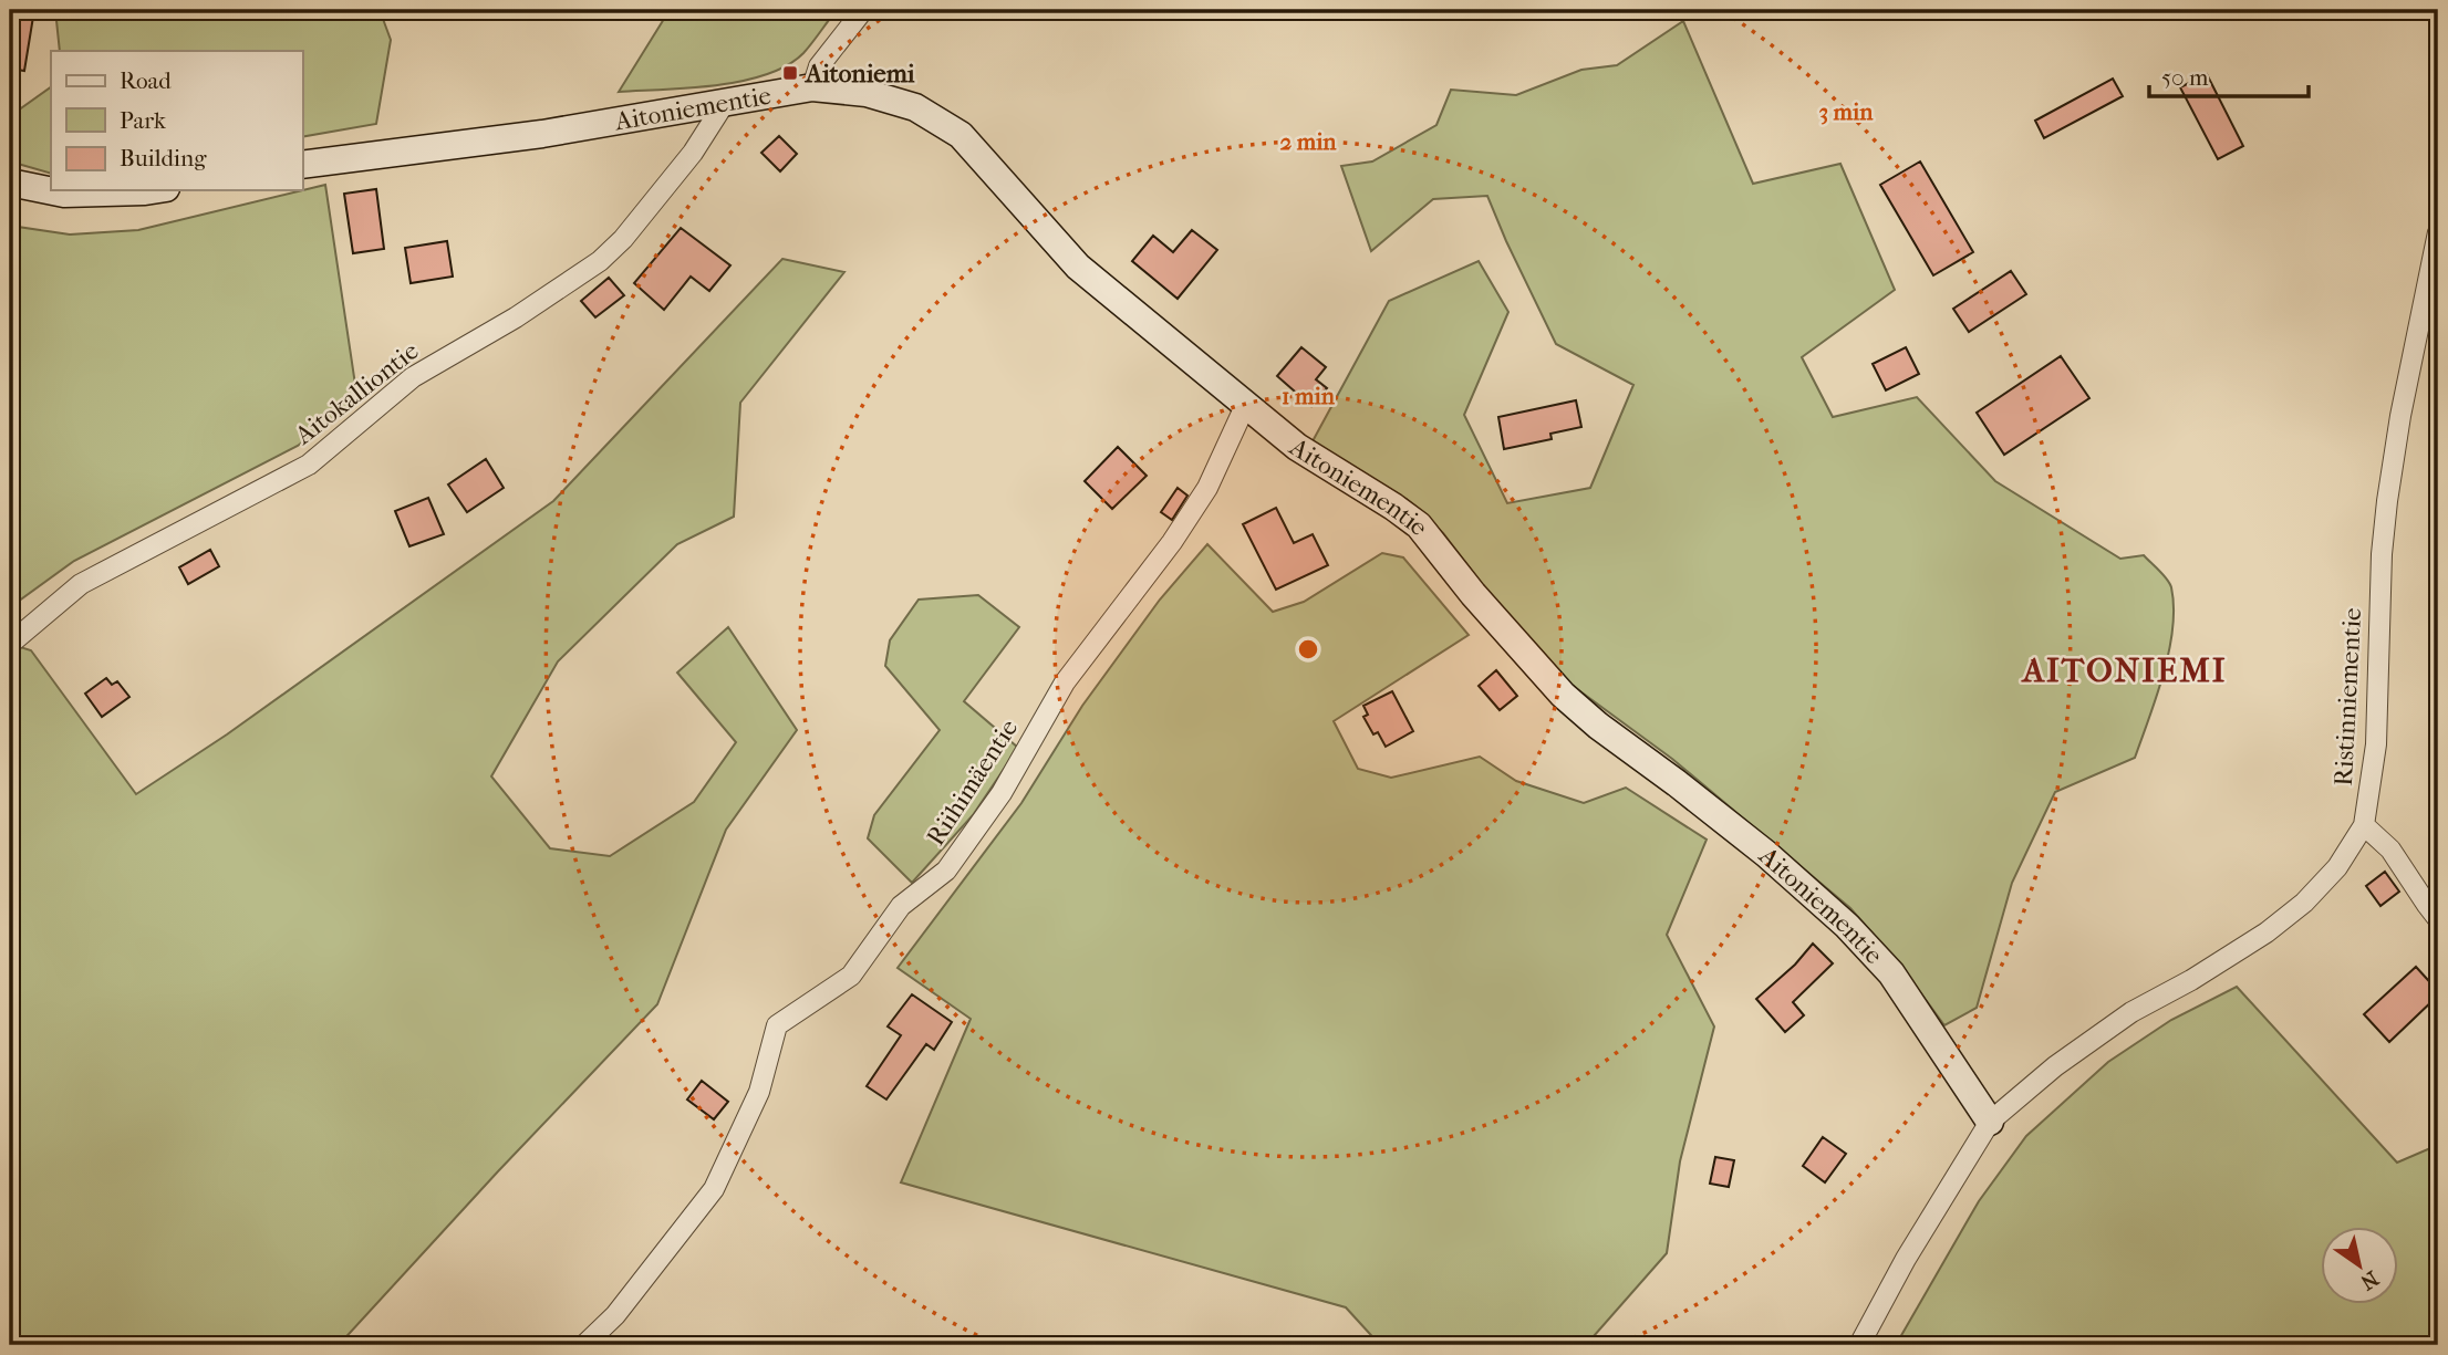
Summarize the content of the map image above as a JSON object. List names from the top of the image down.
{
  "streets": {
    "street": [
      "Aitoniementie",
      "Aitokalliontie",
      "Ristinniementie",
      "Riihimäentie"
    ]
  },
  "crossings": [
    ["Aitoniementie", "Aitokalliontie"],
    ["Aitoniementie", "Ristinniementie"],
    ["Aitoniementie", "Riihimäentie"]
  ],
  "districts": ["AITONIEMI"],
  "places": {
    "transit": ["Aitoniemi"]
  },
  "legend": ["Road", "Park", "Building"],
  "scale_bar": "50 m",
  "north": "bottom right",
  "rings": ["3 min", "2 min", "1 min"]
}
